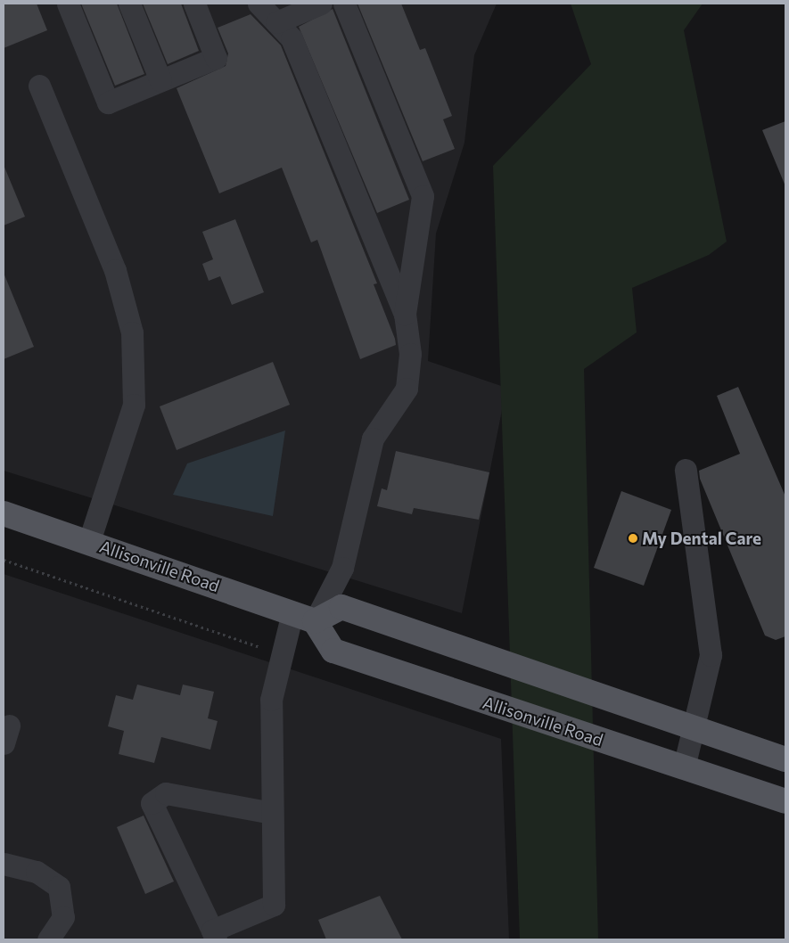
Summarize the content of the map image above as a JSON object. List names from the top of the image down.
{
  "streets": {
    "main road": ["Allisonville Road"]
  },
  "places": ["My Dental Care"]
}
